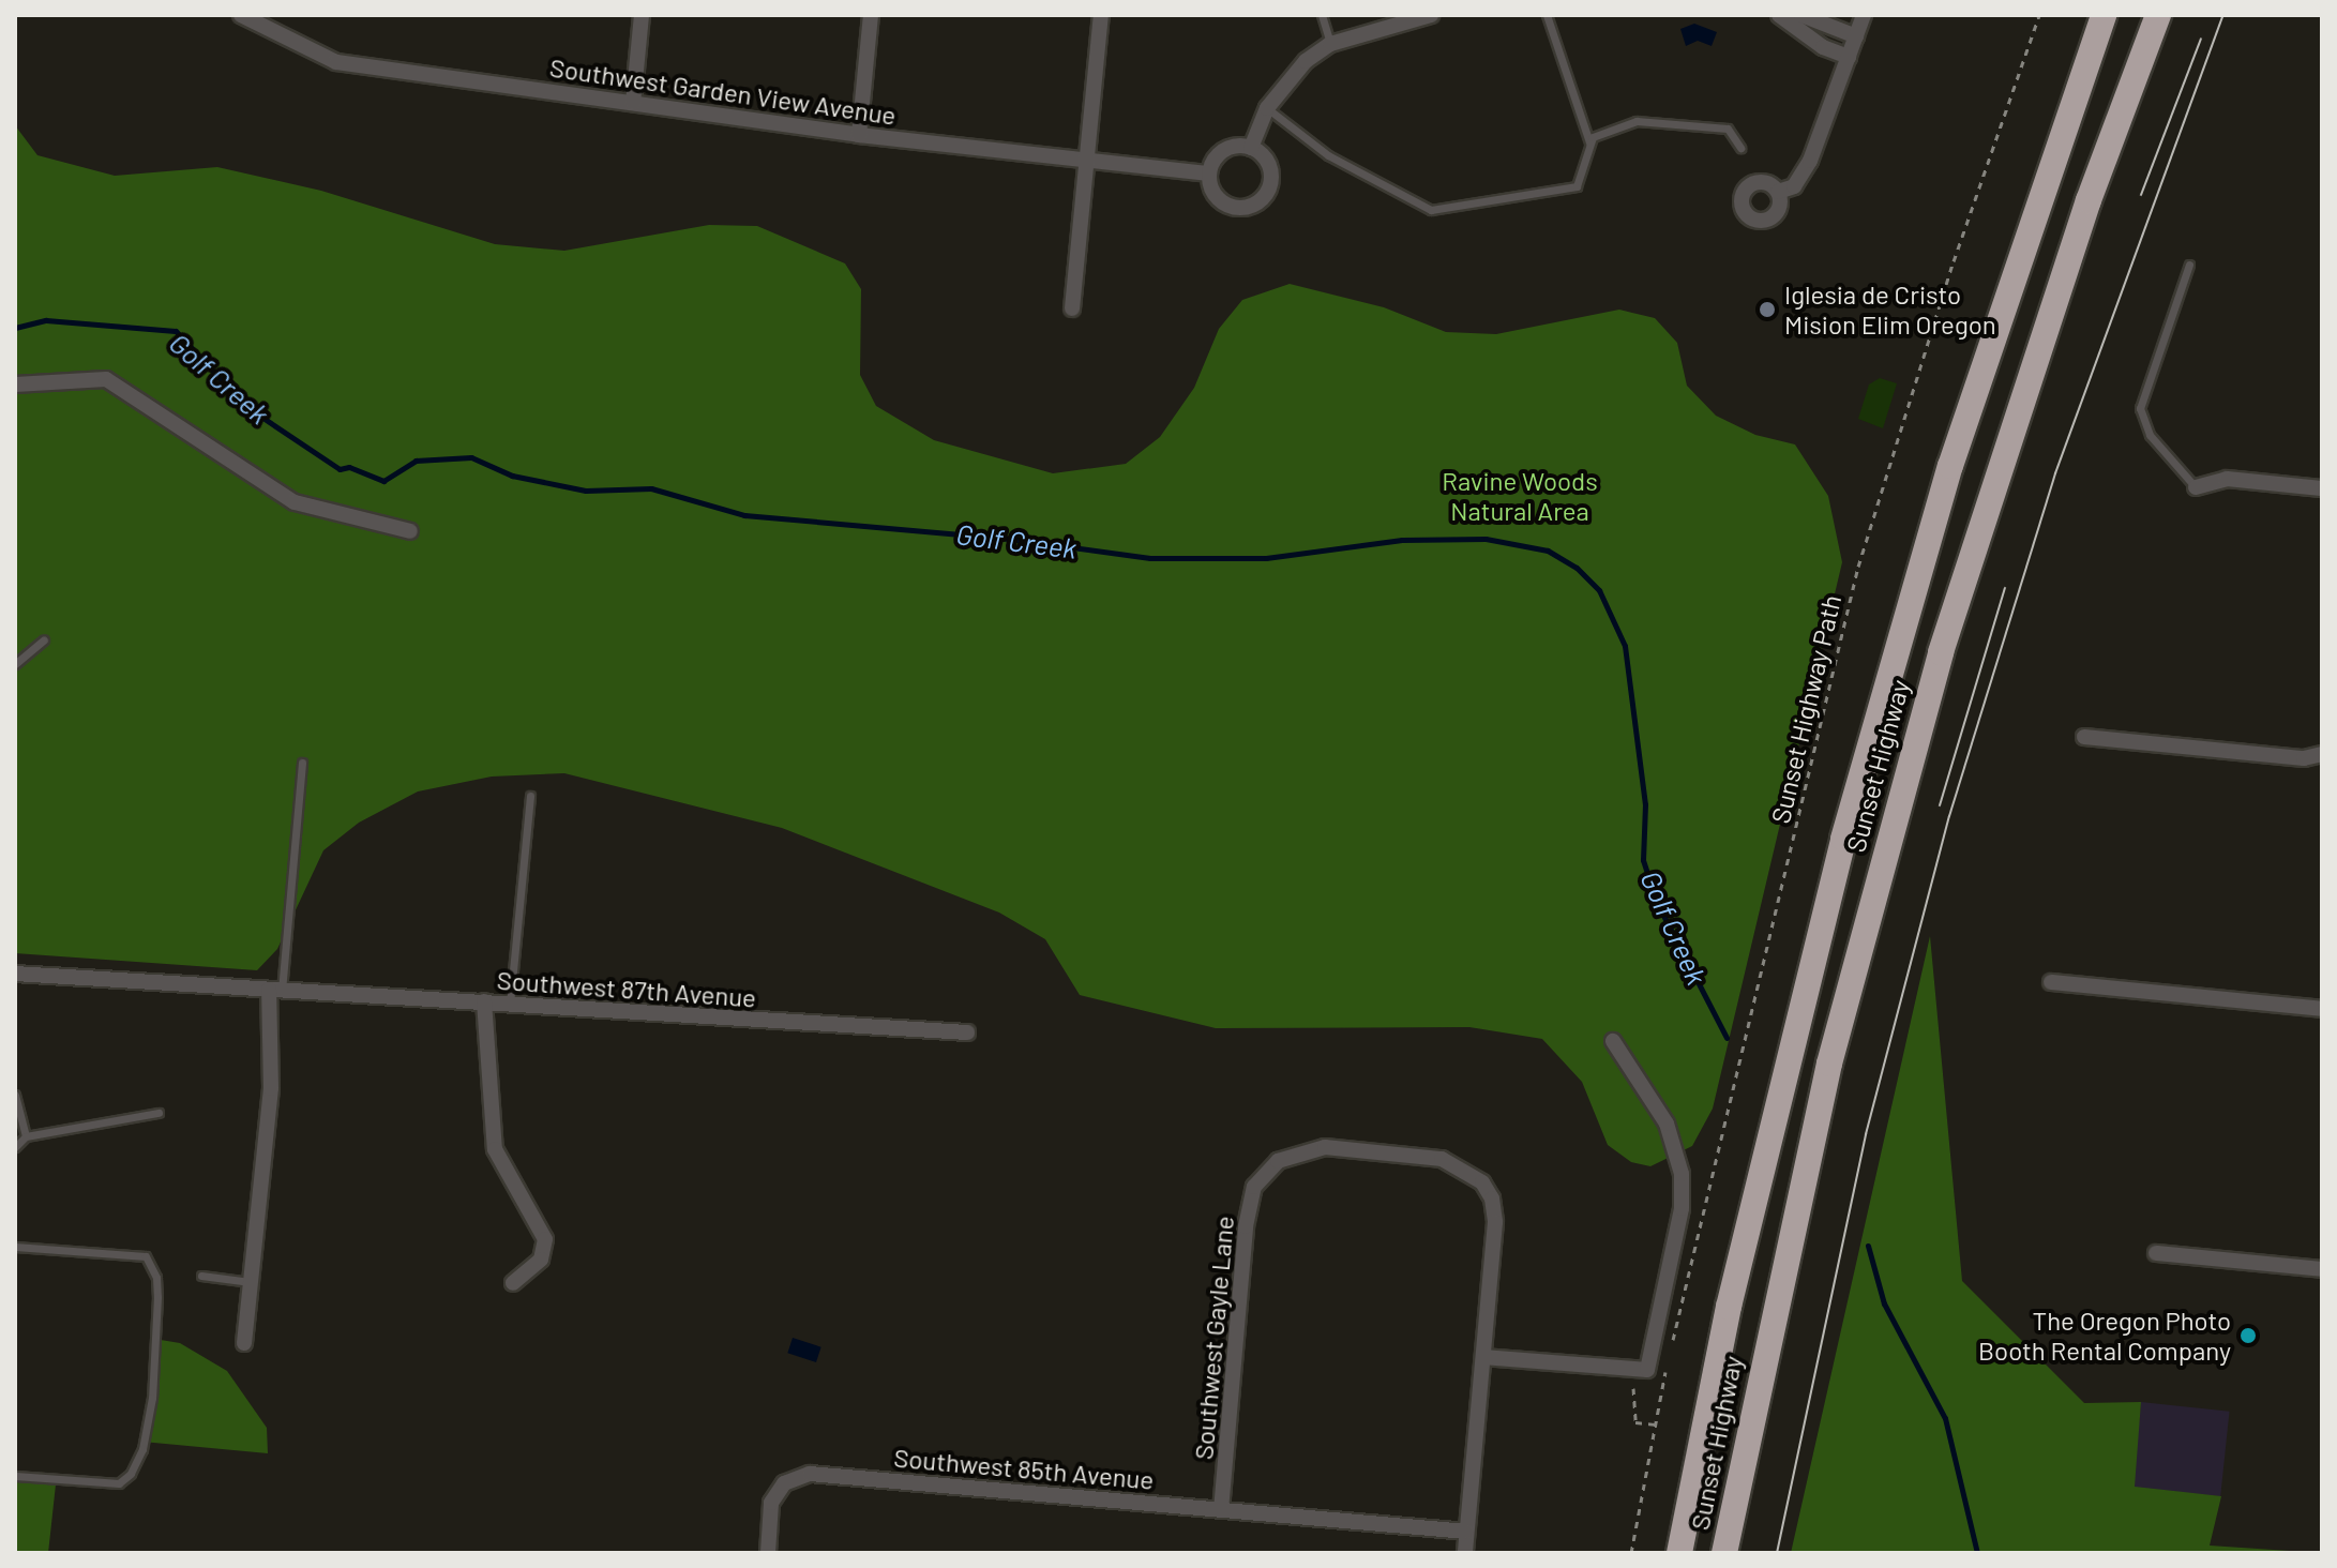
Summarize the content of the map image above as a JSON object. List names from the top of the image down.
{
  "streets": {
    "highway": ["Sunset Highway"],
    "street": [
      "Southwest Garden View Avenue",
      "Southwest 87th Avenue",
      "Southwest Gayle Lane",
      "Southwest 85th Avenue"
    ],
    "path": ["Sunset Highway Path"]
  },
  "crossings": [
    ["Southwest Gayle Lane", "Southwest 85th Avenue"]
  ],
  "water": ["Golf Creek"],
  "parks": ["Ravine Woods Natural Area"],
  "places": ["Iglesia de Cristo Mision Elim Oregon", "The Oregon Photo Booth Rental Company"]
}
